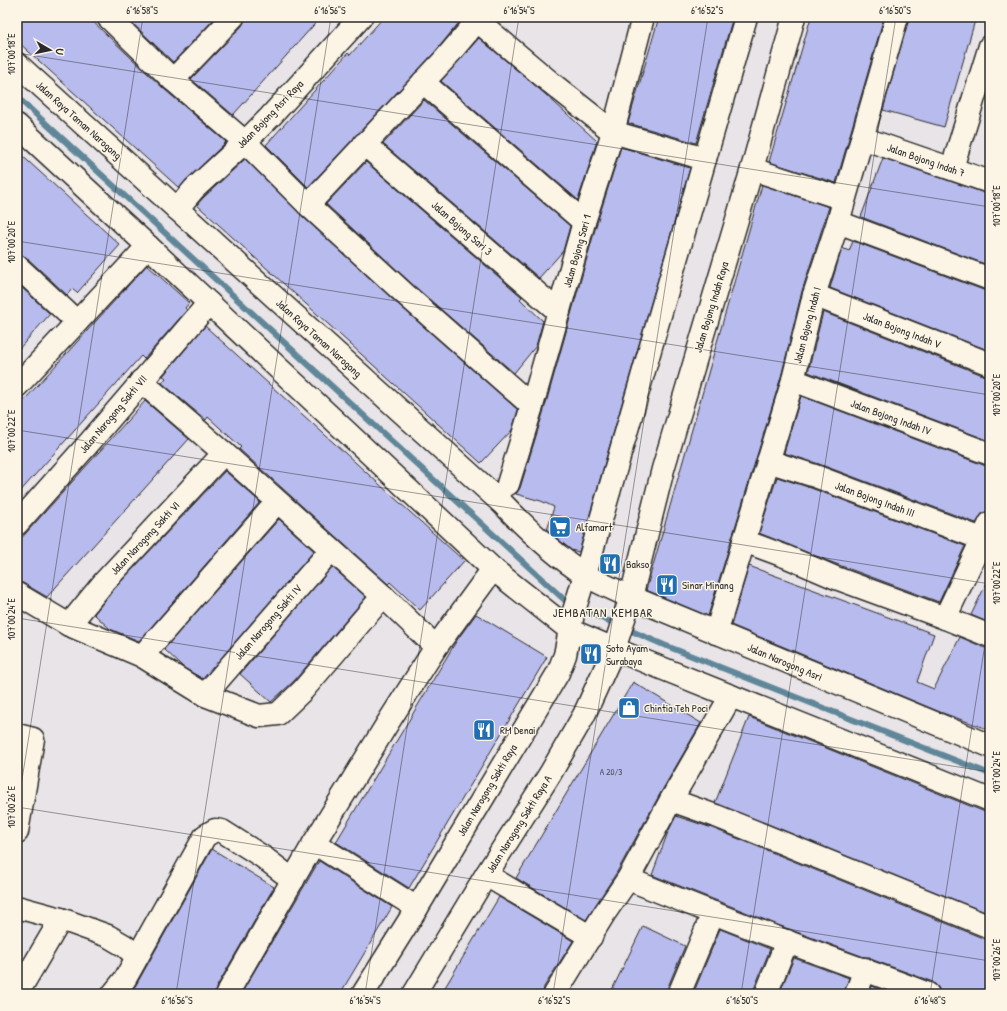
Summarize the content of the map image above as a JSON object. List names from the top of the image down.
{
  "streets": {
    "street": [
      "Jalan Bojong Asri Raya",
      "Jalan Raya Taman Narogong",
      "Jalan Bojong Indah 7",
      "Jalan Bojong Sari 3",
      "Jalan Bojong Sari 1",
      "Jalan Bojong Indah Raya",
      "Jalan Bojong Indah I",
      "Jalan Bojong Indah V",
      "Jalan Narogong Sakti VII",
      "Jalan Bojong Indah IV",
      "Jalan Bojong Indah III",
      "Jalan Narogong Sakti VI",
      "Jalan Narogong Sakti IV",
      "Jalan Narogong Asri",
      "Jalan Narogong Sakti Raya",
      "Jalan Narogong Sakti Raya A"
    ]
  },
  "crossings": [
    ["Jalan Bojong Asri Raya", "Jalan Raya Taman Narogong"],
    ["Jalan Raya Taman Narogong", "Jalan Bojong Indah Raya"],
    ["Jalan Raya Taman Narogong", "Jalan Narogong Asri"],
    ["Jalan Raya Taman Narogong", "Jalan Narogong Sakti Raya"],
    ["Jalan Bojong Indah 7", "Jalan Bojong Indah I"],
    ["Jalan Bojong Sari 3", "Jalan Bojong Sari 1"],
    ["Jalan Bojong Indah Raya", "Jalan Narogong Asri"],
    ["Jalan Bojong Indah I", "Jalan Bojong Indah V"],
    ["Jalan Bojong Indah I", "Jalan Bojong Indah IV"],
    ["Jalan Bojong Indah I", "Jalan Bojong Indah III"],
    ["Jalan Bojong Indah I", "Jalan Narogong Asri"]
  ],
  "districts": ["JEMBATAN KEMBAR"],
  "places": {
    "supermarket": ["Alfamart"],
    "restaurant": [
      "Bakso",
      "Sinar Minang",
      "Soto Ayam Surabaya",
      "RM Denai"
    ],
    "shop": ["Chintia Teh Poci"]
  },
  "house_numbers": ["A 20/3"],
  "north": "right",
  "coordinates": [
    "6°16'58\"S",
    "6°16'56\"S",
    "6°16'54\"S",
    "6°16'52\"S",
    "6°16'50\"S",
    "107°00'18\"E",
    "107°00'20\"E",
    "107°00'22\"E",
    "107°00'24\"E",
    "107°00'26\"E",
    "6°16'48\"S"
  ]
}
